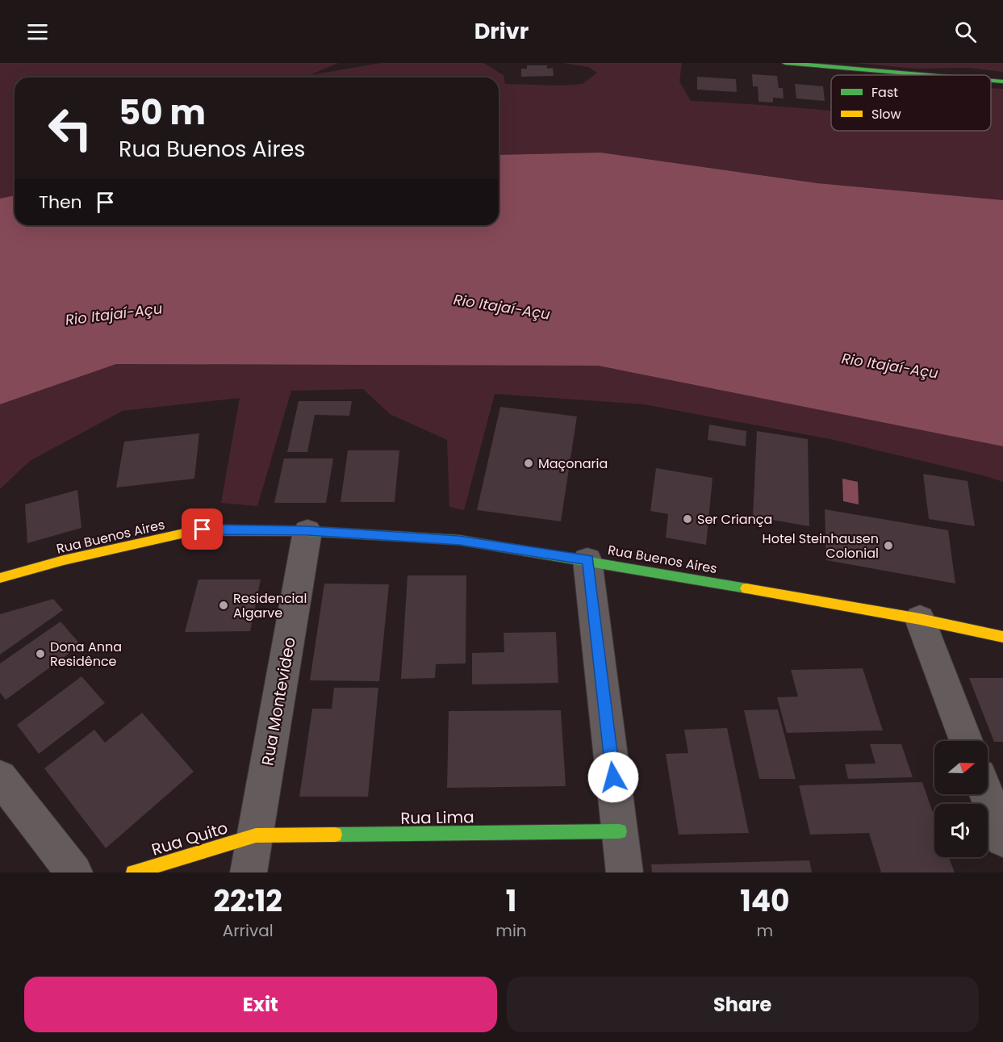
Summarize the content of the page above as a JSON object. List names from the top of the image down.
{
  "streets": {
    "street": [
      "Rua Buenos Aires",
      "Rua Montevideo",
      "Rua Lima",
      "Rua Quito"
    ]
  },
  "crossings": [
    ["Rua Buenos Aires", "Rua Montevideo"],
    ["Rua Montevideo", "Rua Lima"],
    ["Rua Montevideo", "Rua Quito"],
    ["Rua Lima", "Rua Quito"]
  ],
  "water": ["Rio Itajaí-Açu"],
  "places": [
    "Maçonaria",
    "Ser Criança",
    "Hotel Steinhausen Colonial",
    "Residencial Algarve",
    "Dona Anna Residênce"
  ],
  "legend": ["Fast", "Slow"],
  "north": "right",
  "page": {
    "header": "Drivr",
    "turn": ["50 m", "Rua Buenos Aires"],
    "then": "Then",
    "eta": [
      "22:12",
      "Arrival",
      "1",
      "min",
      "140",
      "m"
    ],
    "buttons": ["Exit", "Share"]
  }
}
